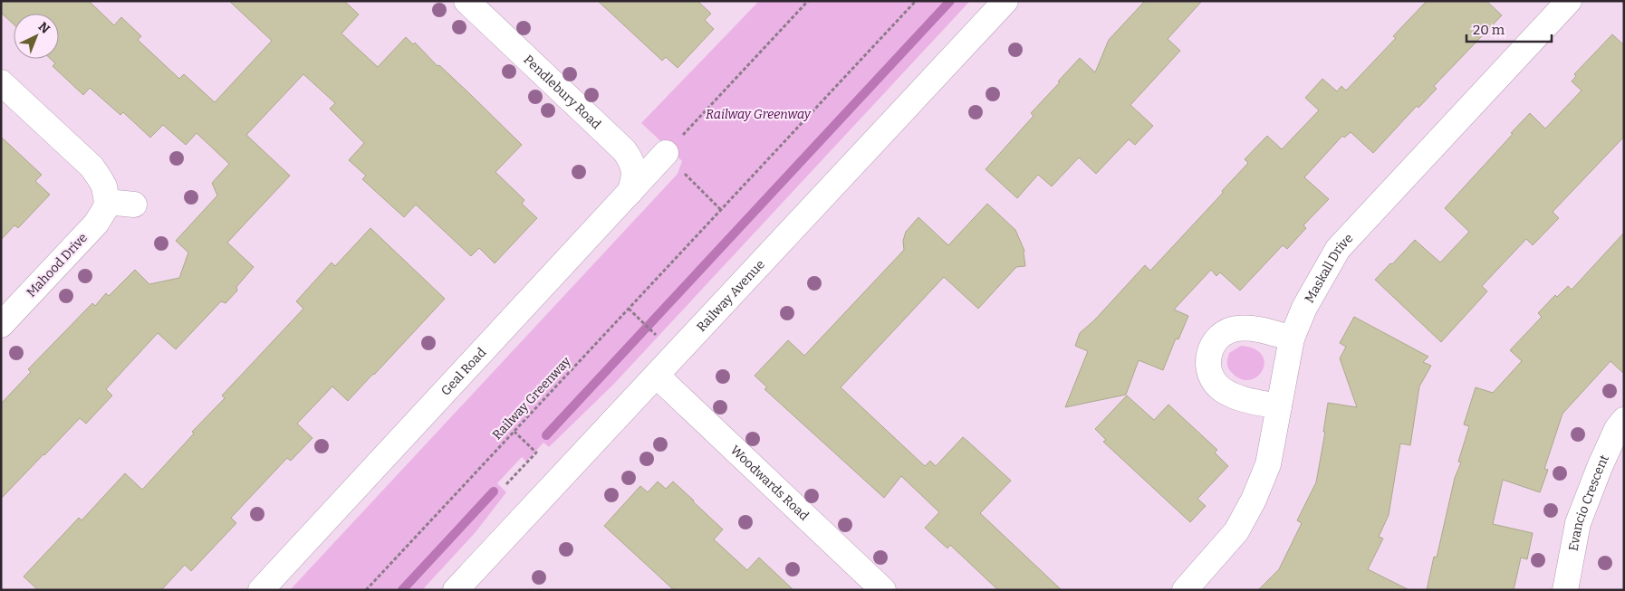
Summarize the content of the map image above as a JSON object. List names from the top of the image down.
{
  "streets": {
    "street": [
      "Pendlebury Road",
      "Mahood Drive",
      "Maskall Drive",
      "Railway Avenue",
      "Geal Road",
      "Woodwards Road",
      "Evancio Crescent"
    ],
    "path": ["Railway Greenway"]
  },
  "crossings": [
    ["Pendlebury Road", "Geal Road"],
    ["Railway Avenue", "Woodwards Road"]
  ],
  "parks": ["Railway Greenway"],
  "scale_bar": "20 m",
  "north": "top right"
}
